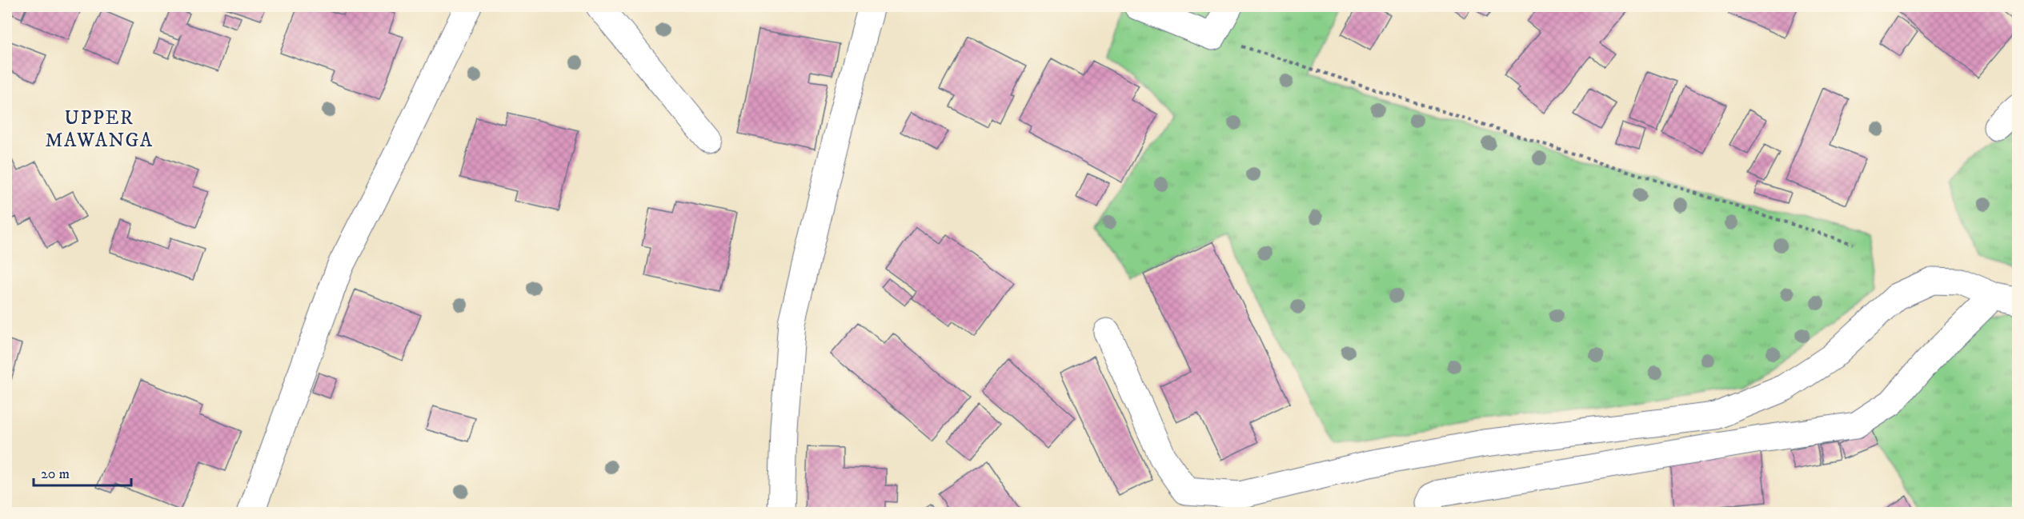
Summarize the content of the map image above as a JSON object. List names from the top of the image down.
{
  "districts": ["UPPER MAWANGA"],
  "scale_bar": "20 m"
}
